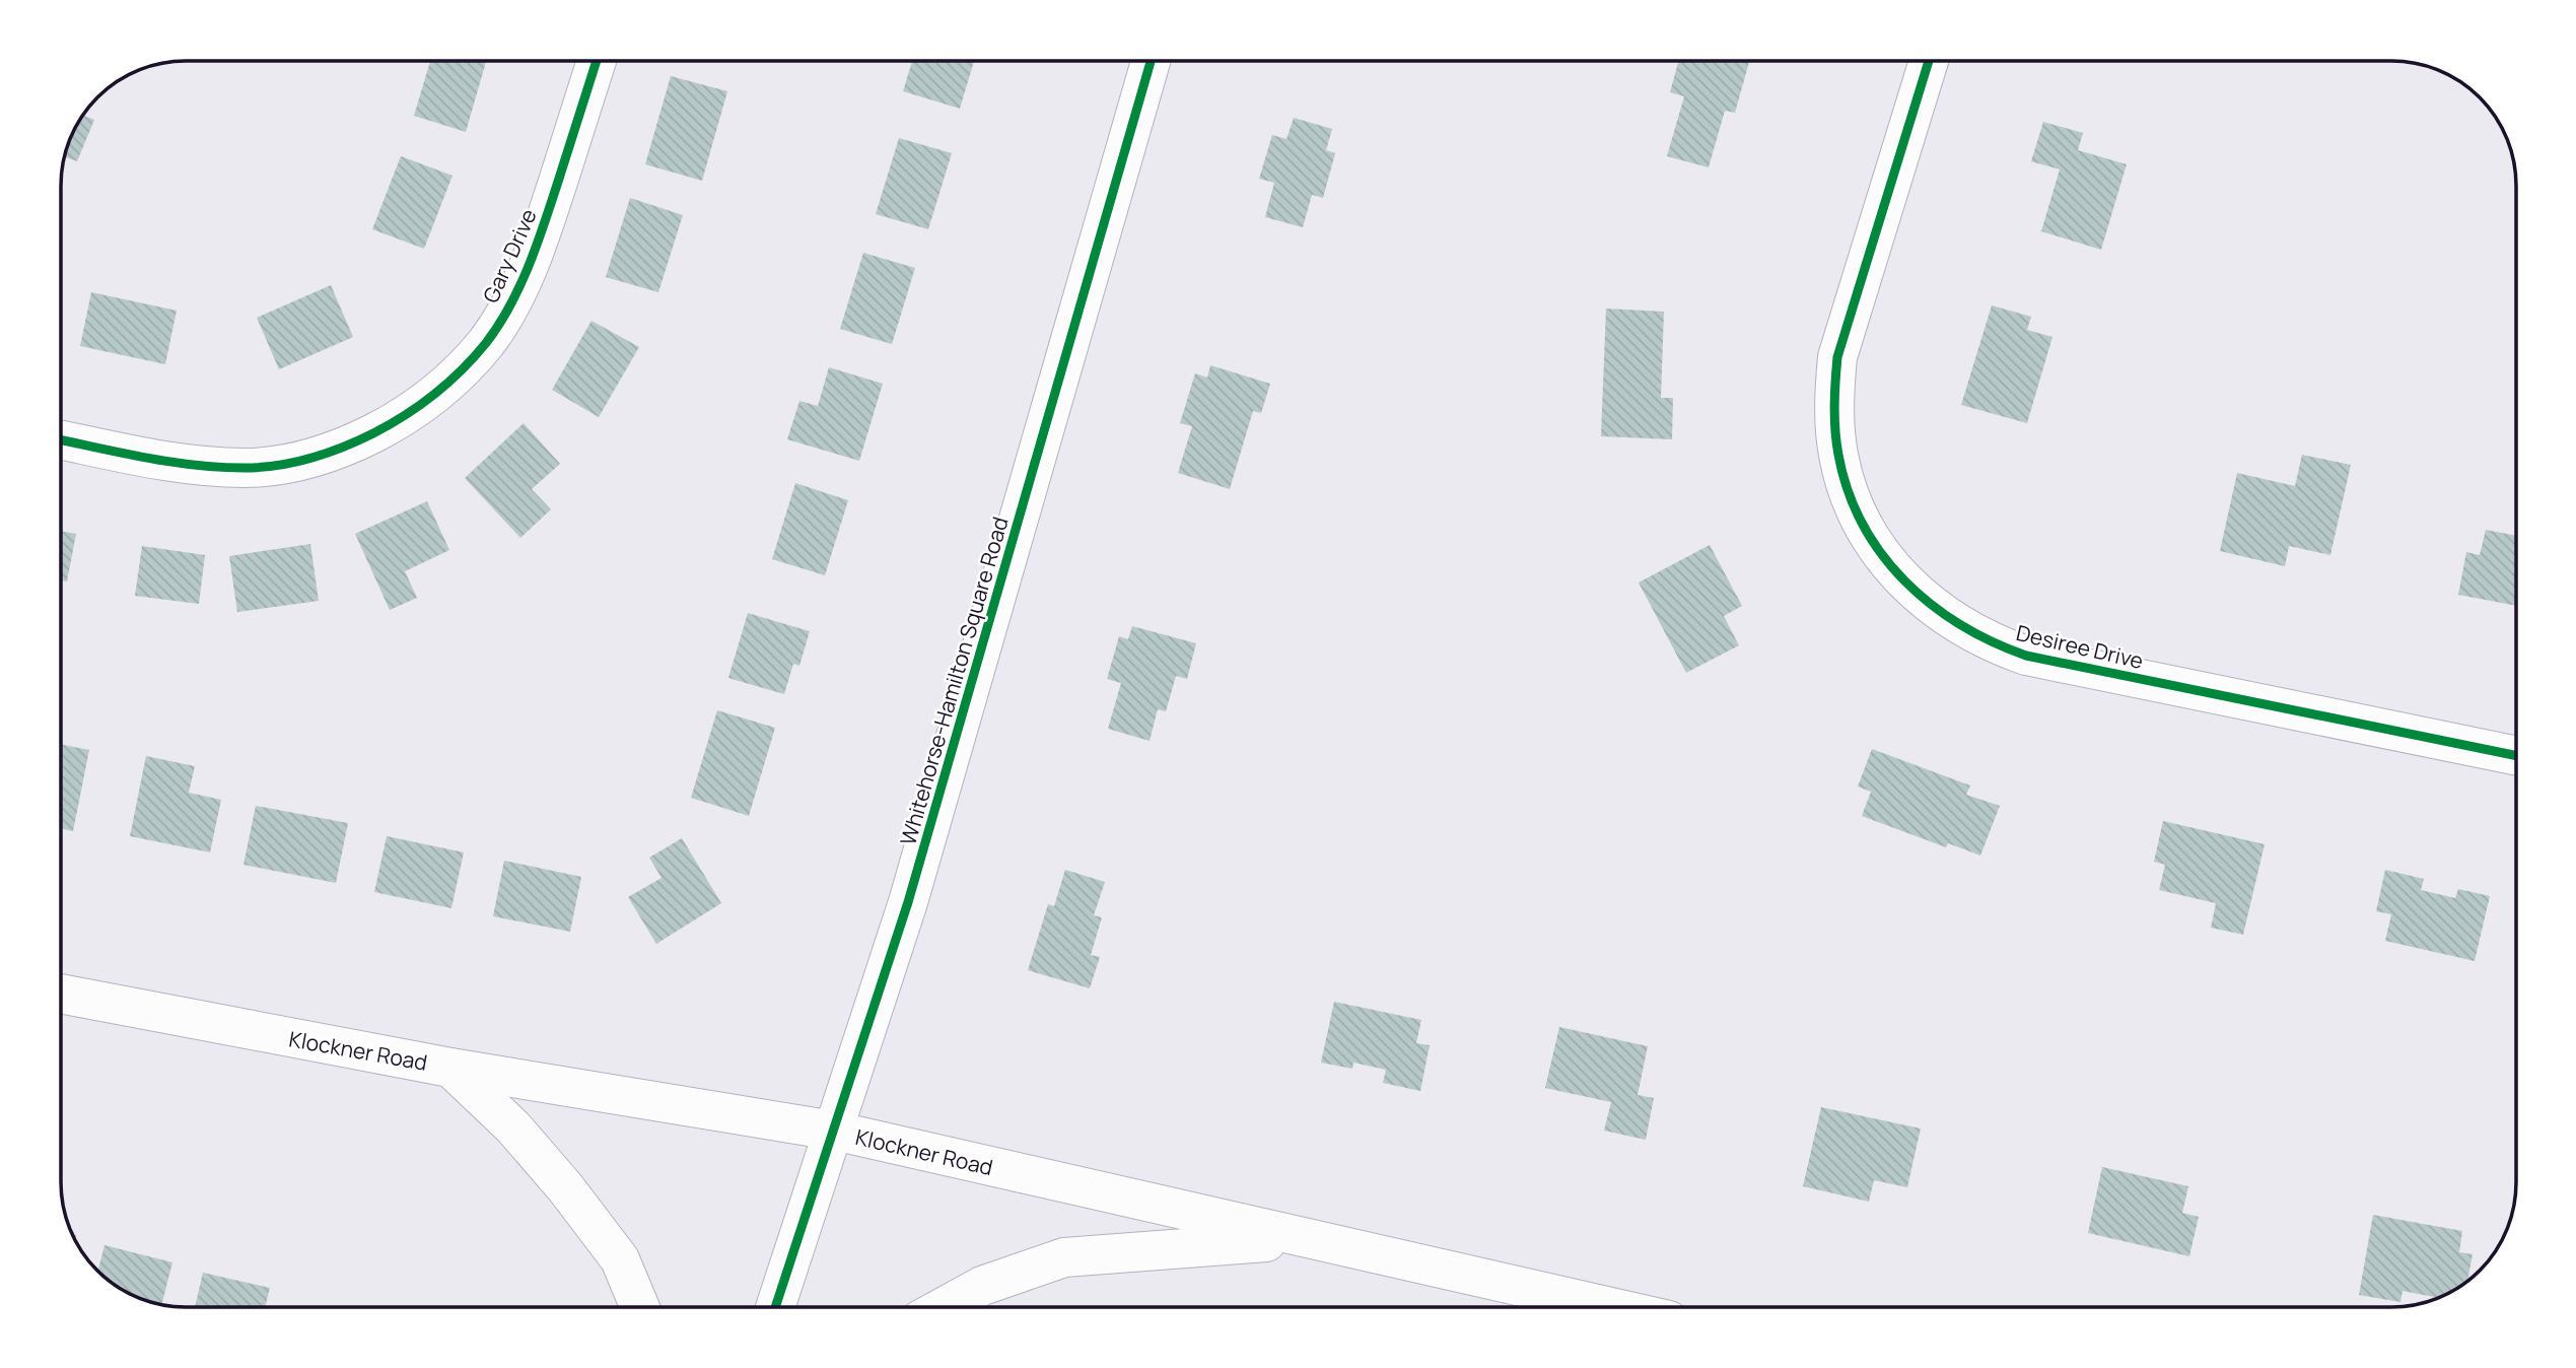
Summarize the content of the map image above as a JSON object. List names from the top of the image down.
{
  "streets": {
    "street": [
      "Gary Drive",
      "Desiree Drive",
      "Whitehorse-Hamilton Square Road",
      "Klockner Road"
    ]
  },
  "crossings": [
    ["Whitehorse-Hamilton Square Road", "Klockner Road"]
  ]
}
